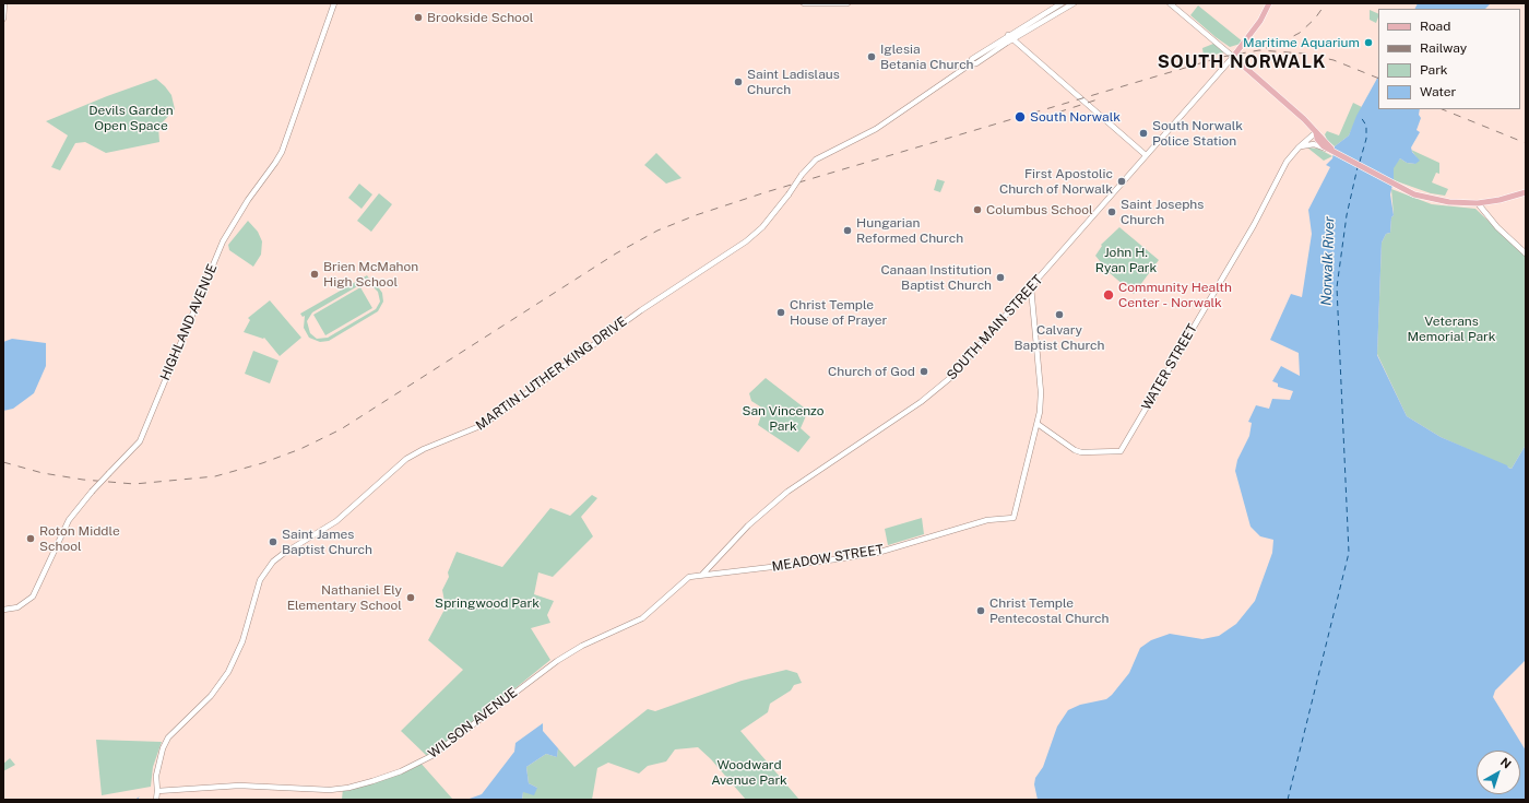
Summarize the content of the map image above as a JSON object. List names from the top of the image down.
{
  "streets": {
    "main road": [
      "HIGHLAND AVENUE",
      "SOUTH MAIN STREET",
      "WATER STREET",
      "MARTIN LUTHER KING DRIVE",
      "MEADOW STREET",
      "WILSON AVENUE"
    ]
  },
  "crossings": [
    ["SOUTH MAIN STREET", "MEADOW STREET"],
    ["WATER STREET", "MEADOW STREET"],
    ["MARTIN LUTHER KING DRIVE", "WILSON AVENUE"],
    ["MEADOW STREET", "WILSON AVENUE"]
  ],
  "districts": ["SOUTH NORWALK"],
  "water": ["Norwalk River"],
  "parks": [
    "Devils Garden Open Space",
    "John H. Ryan Park",
    "Veterans Memorial Park",
    "San Vincenzo Park",
    "Springwood Park",
    "Woodward Avenue Park"
  ],
  "places": [
    "Brookside School",
    "Maritime Aquarium",
    "Iglesia Betania Church",
    "Saint Ladislaus Church",
    "South Norwalk",
    "South Norwalk Police Station",
    "First Apostolic Church of Norwalk",
    "Columbus School",
    "Saint Josephs Church",
    "Hungarian Reformed Church",
    "Brien McMahon High School",
    "Canaan Institution Baptist Church",
    "Community Health Center - Norwalk",
    "Christ Temple House of Prayer",
    "Calvary Baptist Church",
    "Church of God",
    "Roton Middle School",
    "Saint James Baptist Church",
    "Nathaniel Ely Elementary School",
    "Christ Temple Pentecostal Church"
  ],
  "legend": [
    "Road",
    "Railway",
    "Park",
    "Water"
  ],
  "north": "top right"
}
